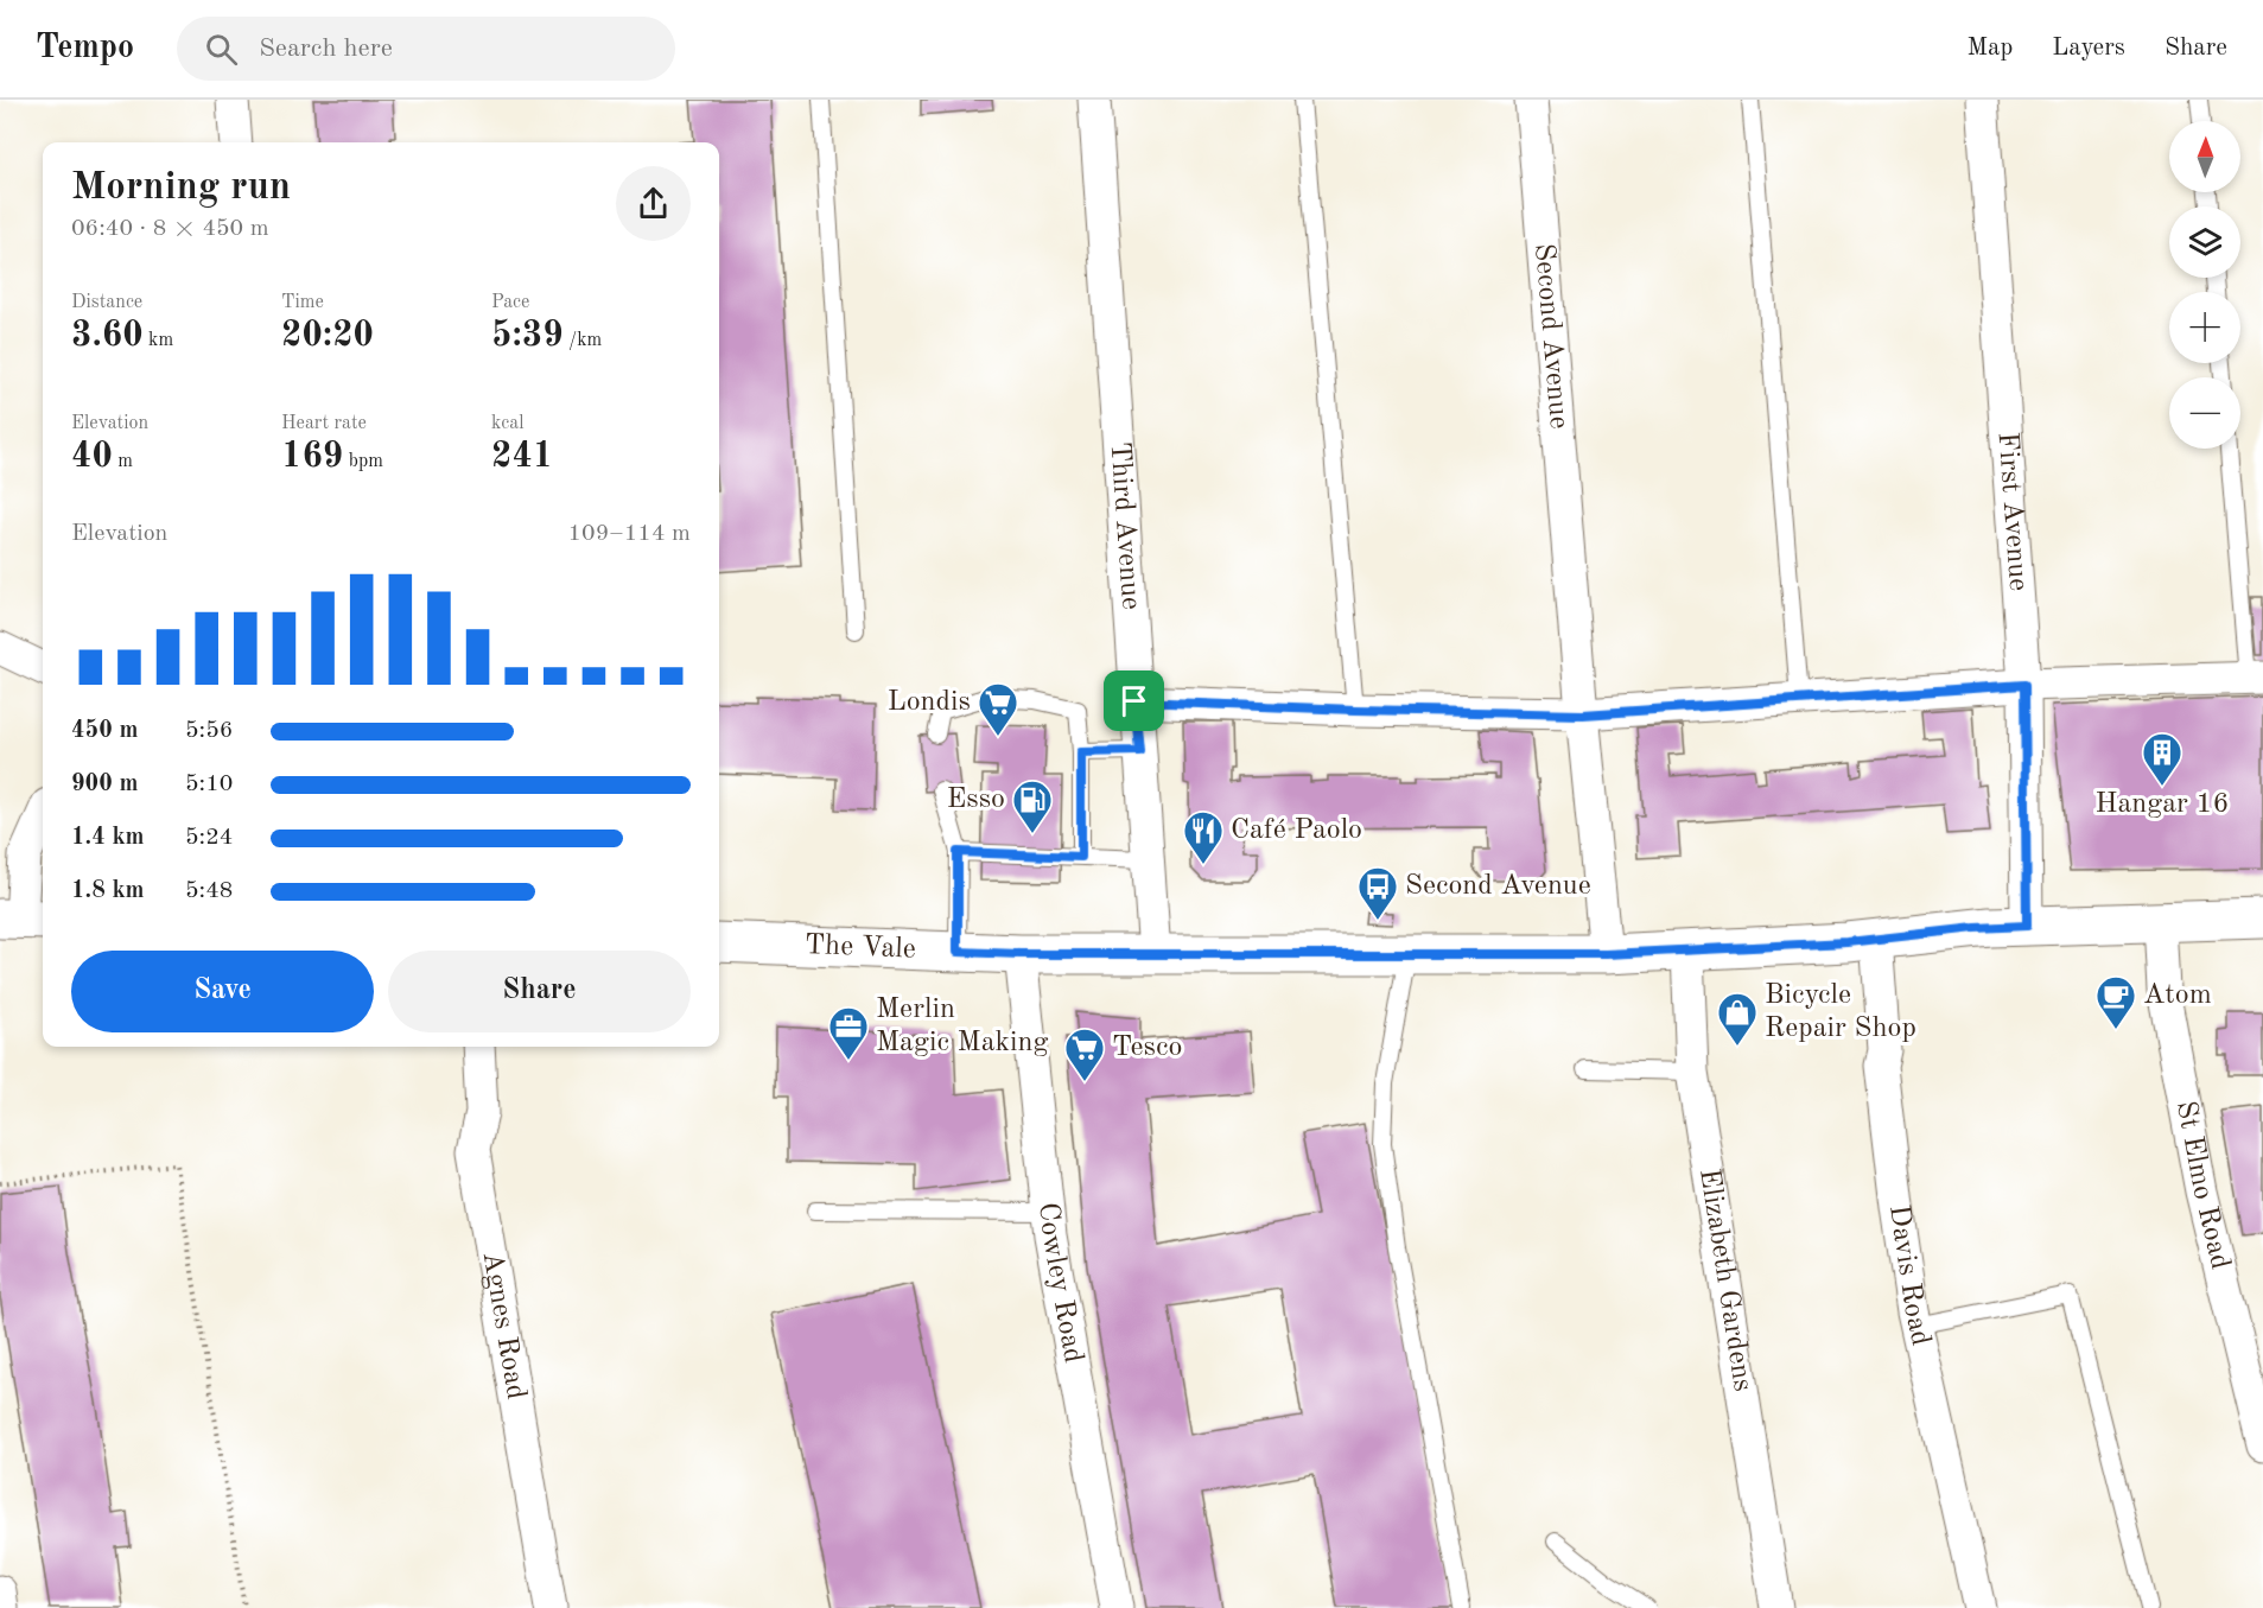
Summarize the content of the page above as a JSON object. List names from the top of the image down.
{
  "streets": {
    "main road": ["The Vale"],
    "street": [
      "Second Avenue",
      "First Avenue",
      "Third Avenue",
      "St Elmo Road",
      "Davis Road",
      "Elizabeth Gardens",
      "Cowley Road",
      "Agnes Road"
    ]
  },
  "crossings": [
    ["Second Avenue", "The Vale"],
    ["First Avenue", "The Vale"],
    ["Third Avenue", "The Vale"],
    ["The Vale", "St Elmo Road"],
    ["The Vale", "Davis Road"],
    ["The Vale", "Elizabeth Gardens"],
    ["The Vale", "Cowley Road"]
  ],
  "places": {
    "supermarket": ["Londis", "Tesco"],
    "building": ["Hangar 16"],
    "fuel station": ["Esso"],
    "restaurant": ["Café Paolo"],
    "bus stop": ["Second Avenue"],
    "cafe": ["Atom"],
    "shop": ["Bicycle Repair Shop"],
    "office": ["Merlin Magic Making"]
  },
  "north": "top",
  "page": {
    "header": "Tempo",
    "search": "Search here",
    "nav": ["Map", "Layers", "Share"],
    "map_buttons": ["+", "−"],
    "heading": ["Morning run", "06:40 · 8 × 450 m"],
    "stats": [
      ["Distance", "3.60 km"],
      ["Time", "20:20"],
      ["Pace", "5:39 /km"],
      ["Elevation", "40 m"],
      ["Heart rate", "169 bpm"],
      ["kcal", "241"]
    ],
    "chart": ["Elevation", "109–114 m"],
    "list": [
      {
        "name": "450 m",
        "note": "5:56"
      },
      {
        "name": "900 m",
        "note": "5:10"
      },
      {
        "name": "1.4 km",
        "note": "5:24"
      },
      {
        "name": "1.8 km",
        "note": "5:48"
      }
    ],
    "buttons": ["Save", "Share"]
  }
}
